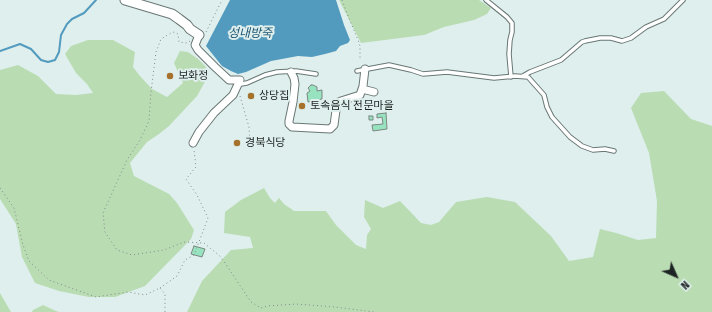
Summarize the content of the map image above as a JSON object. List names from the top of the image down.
{
  "water": ["성내방죽"],
  "places": [
    "보화정",
    "상당집",
    "토속음식 전문마을",
    "경북식당"
  ],
  "north": "bottom right"
}
